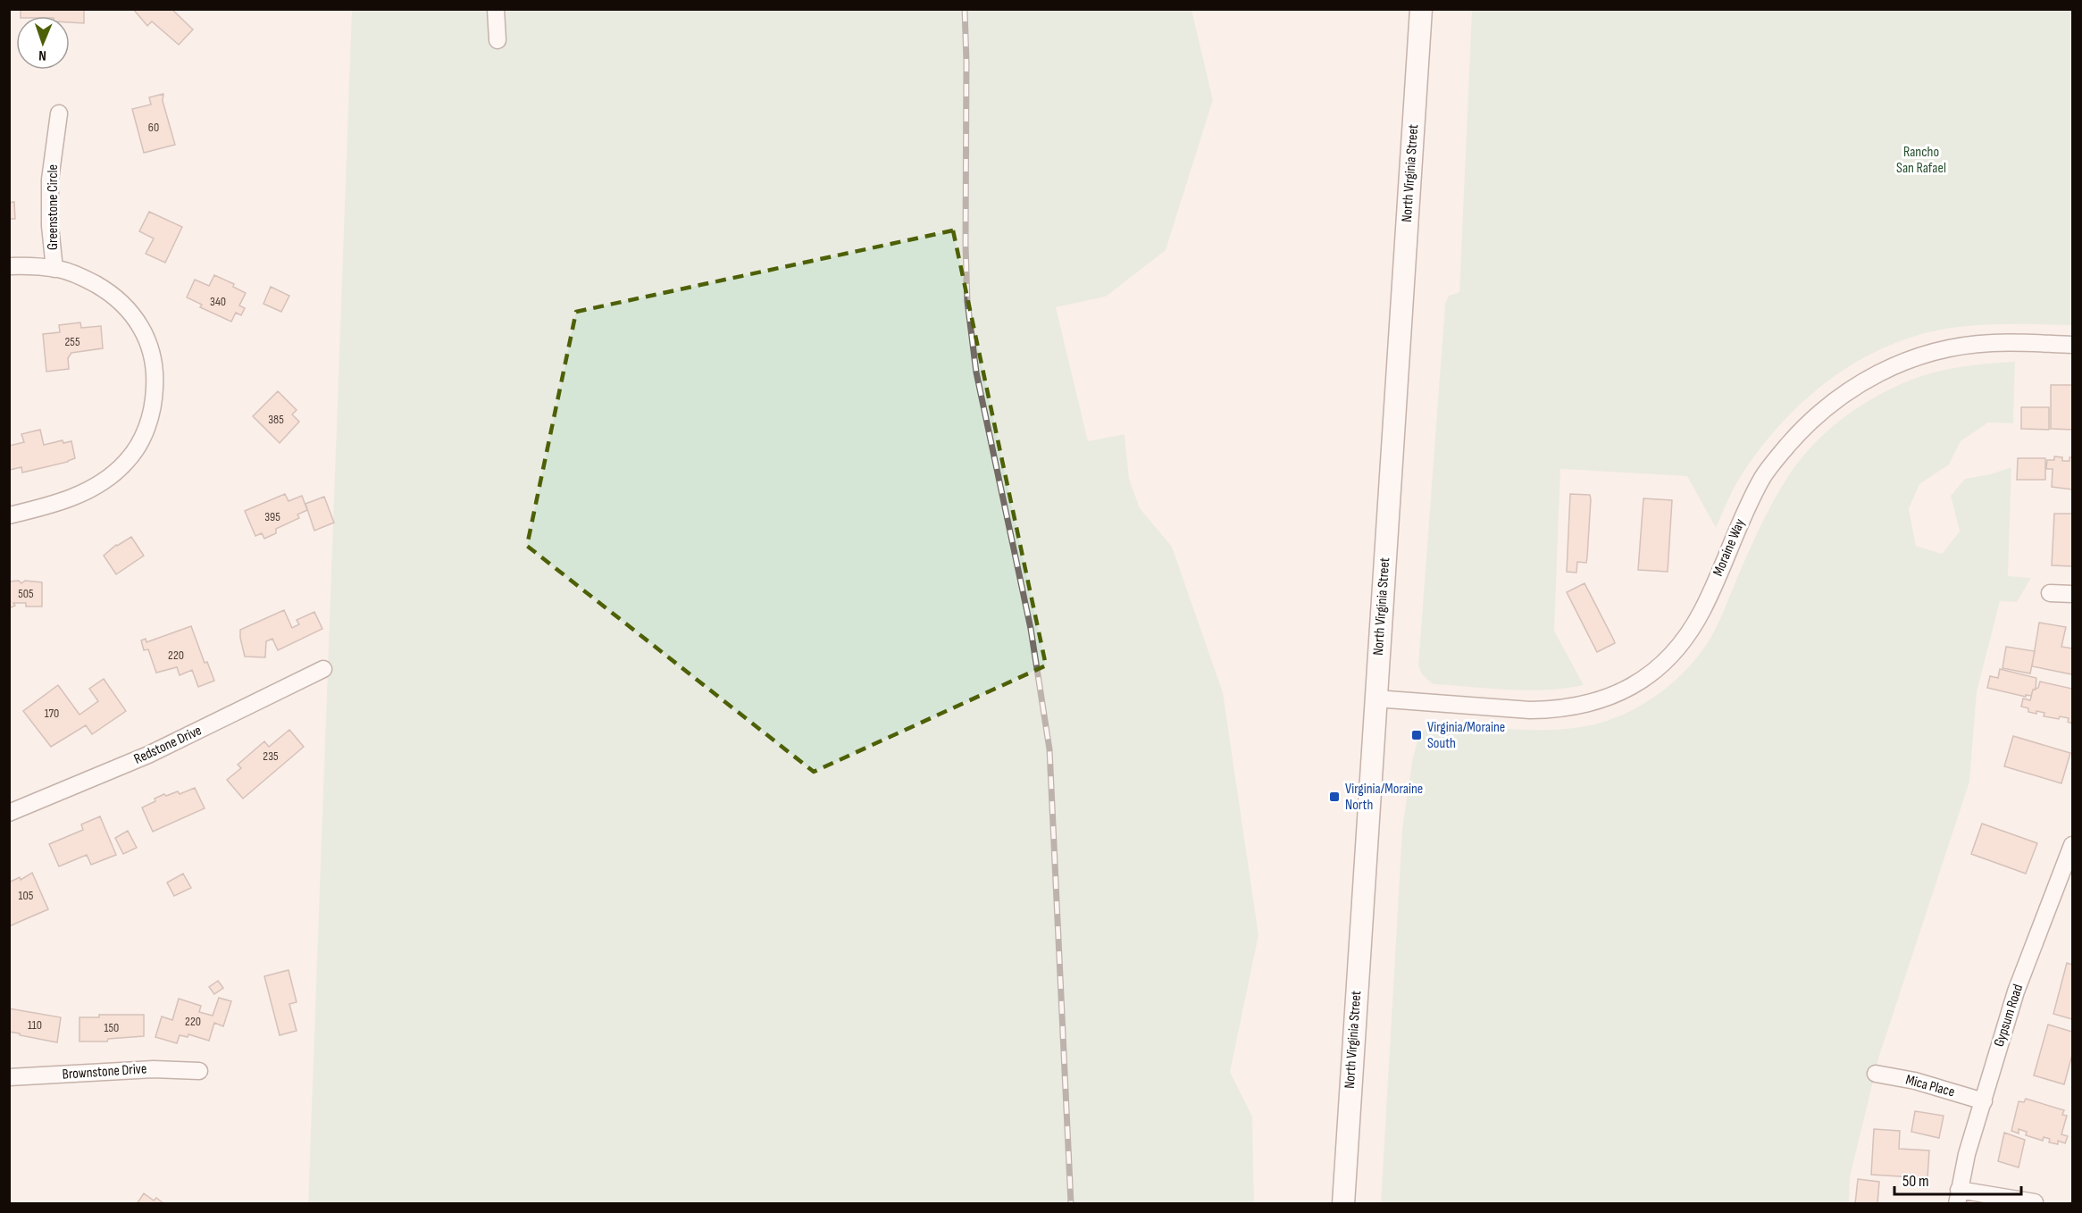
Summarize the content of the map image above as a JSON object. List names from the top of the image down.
{
  "streets": {
    "main road": ["North Virginia Street"],
    "street": [
      "Greenstone Circle",
      "Moraine Way",
      "Redstone Drive",
      "Gypsum Road",
      "Brownstone Drive",
      "Mica Place"
    ]
  },
  "crossings": [
    ["North Virginia Street", "Moraine Way"],
    ["Gypsum Road", "Mica Place"]
  ],
  "parks": ["Rancho San Rafael"],
  "places": {
    "transit": ["Virginia/Moraine South", "Virginia/Moraine North"]
  },
  "house_numbers": [
    "60",
    "340",
    "255",
    "385",
    "395",
    "505",
    "220",
    "170",
    "235",
    "105",
    "220",
    "110",
    "150"
  ],
  "scale_bar": "50 m",
  "north": "bottom"
}
